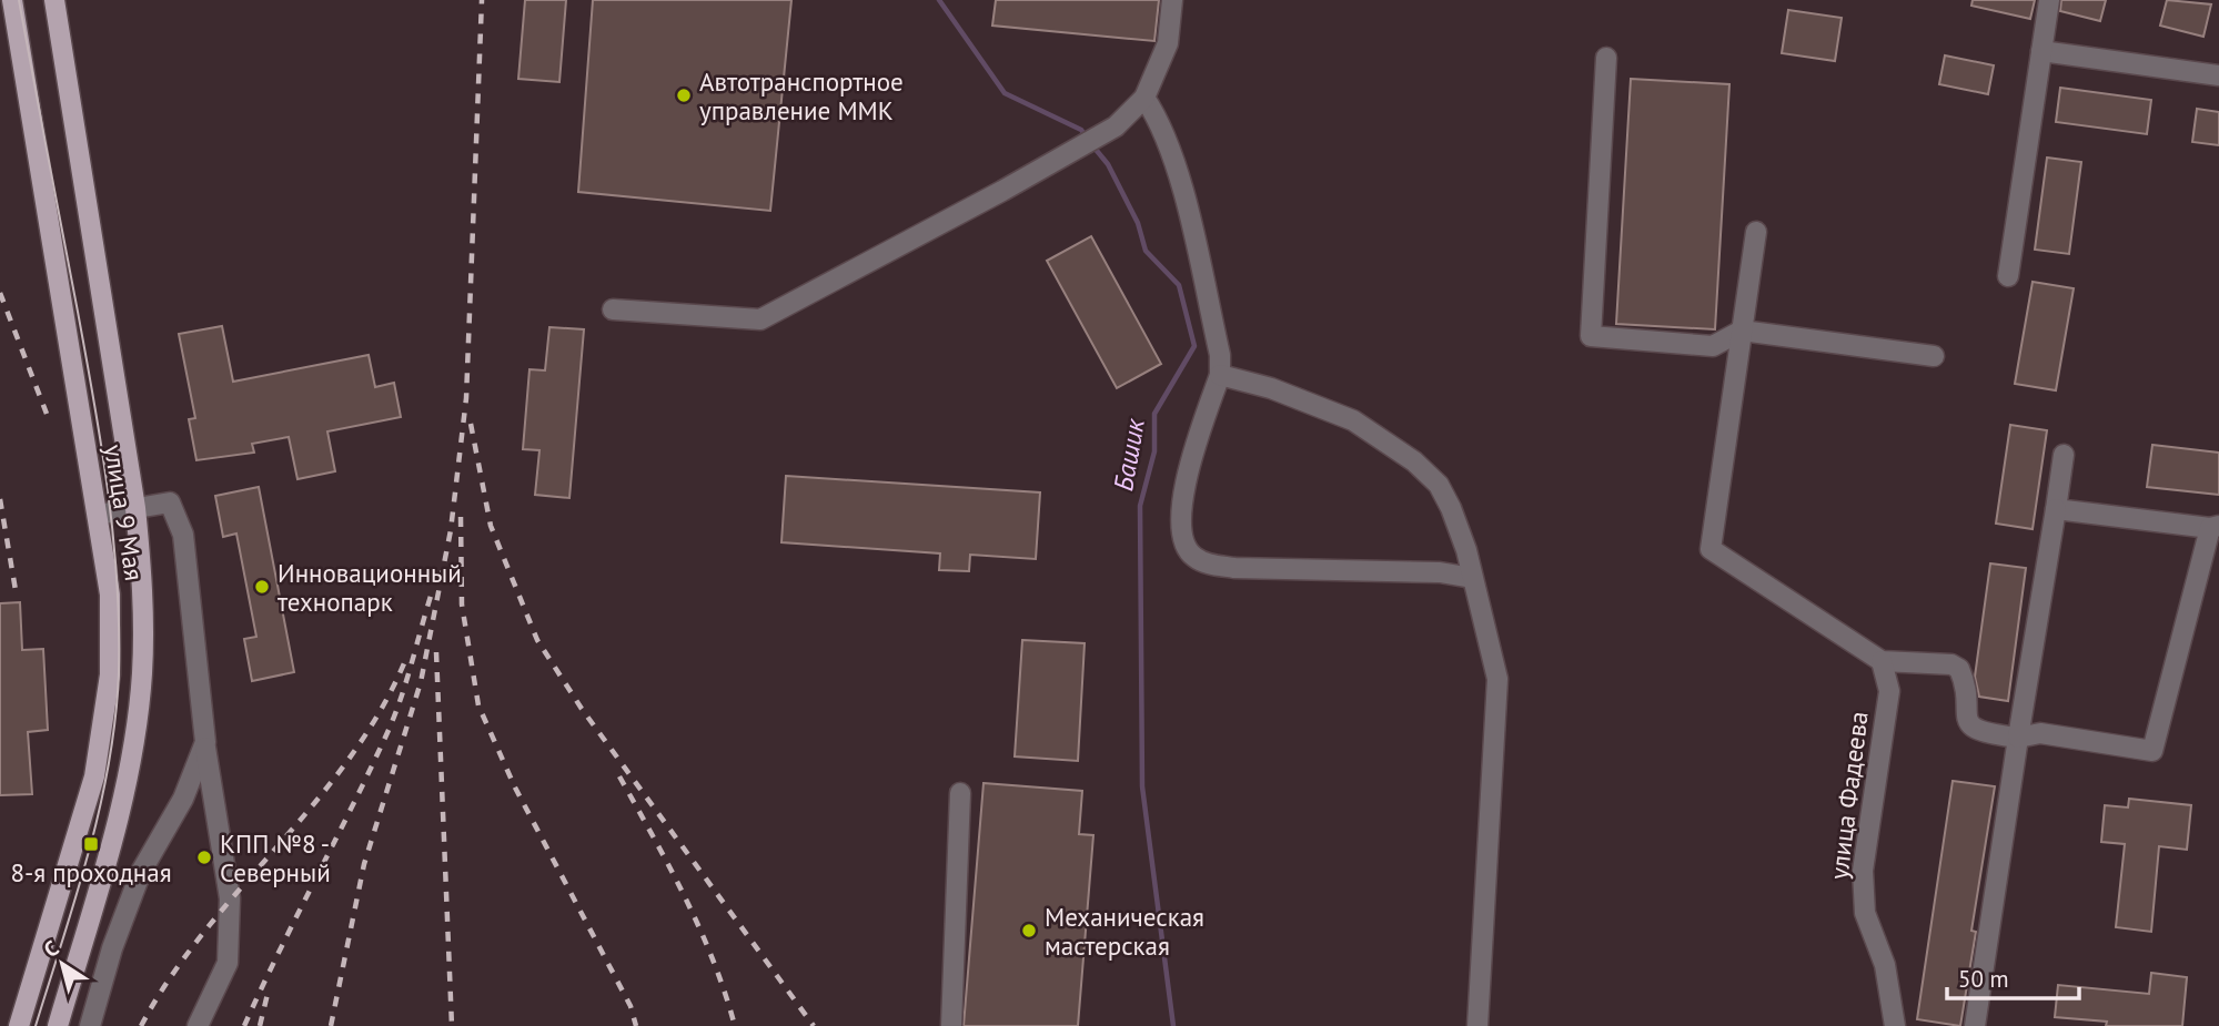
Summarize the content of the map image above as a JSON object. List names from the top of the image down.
{
  "streets": {
    "main road": ["улица 9 Мая"],
    "street": ["улица Фадеева"]
  },
  "water": ["Башик"],
  "places": {
    "other": [
      "Автотранспортное управление ММК",
      "Инновационный технопарк",
      "КПП №8 - Северный",
      "Механическая мастерская"
    ],
    "transit": ["8-я проходная"]
  },
  "scale_bar": "50 m",
  "north": "top left"
}
